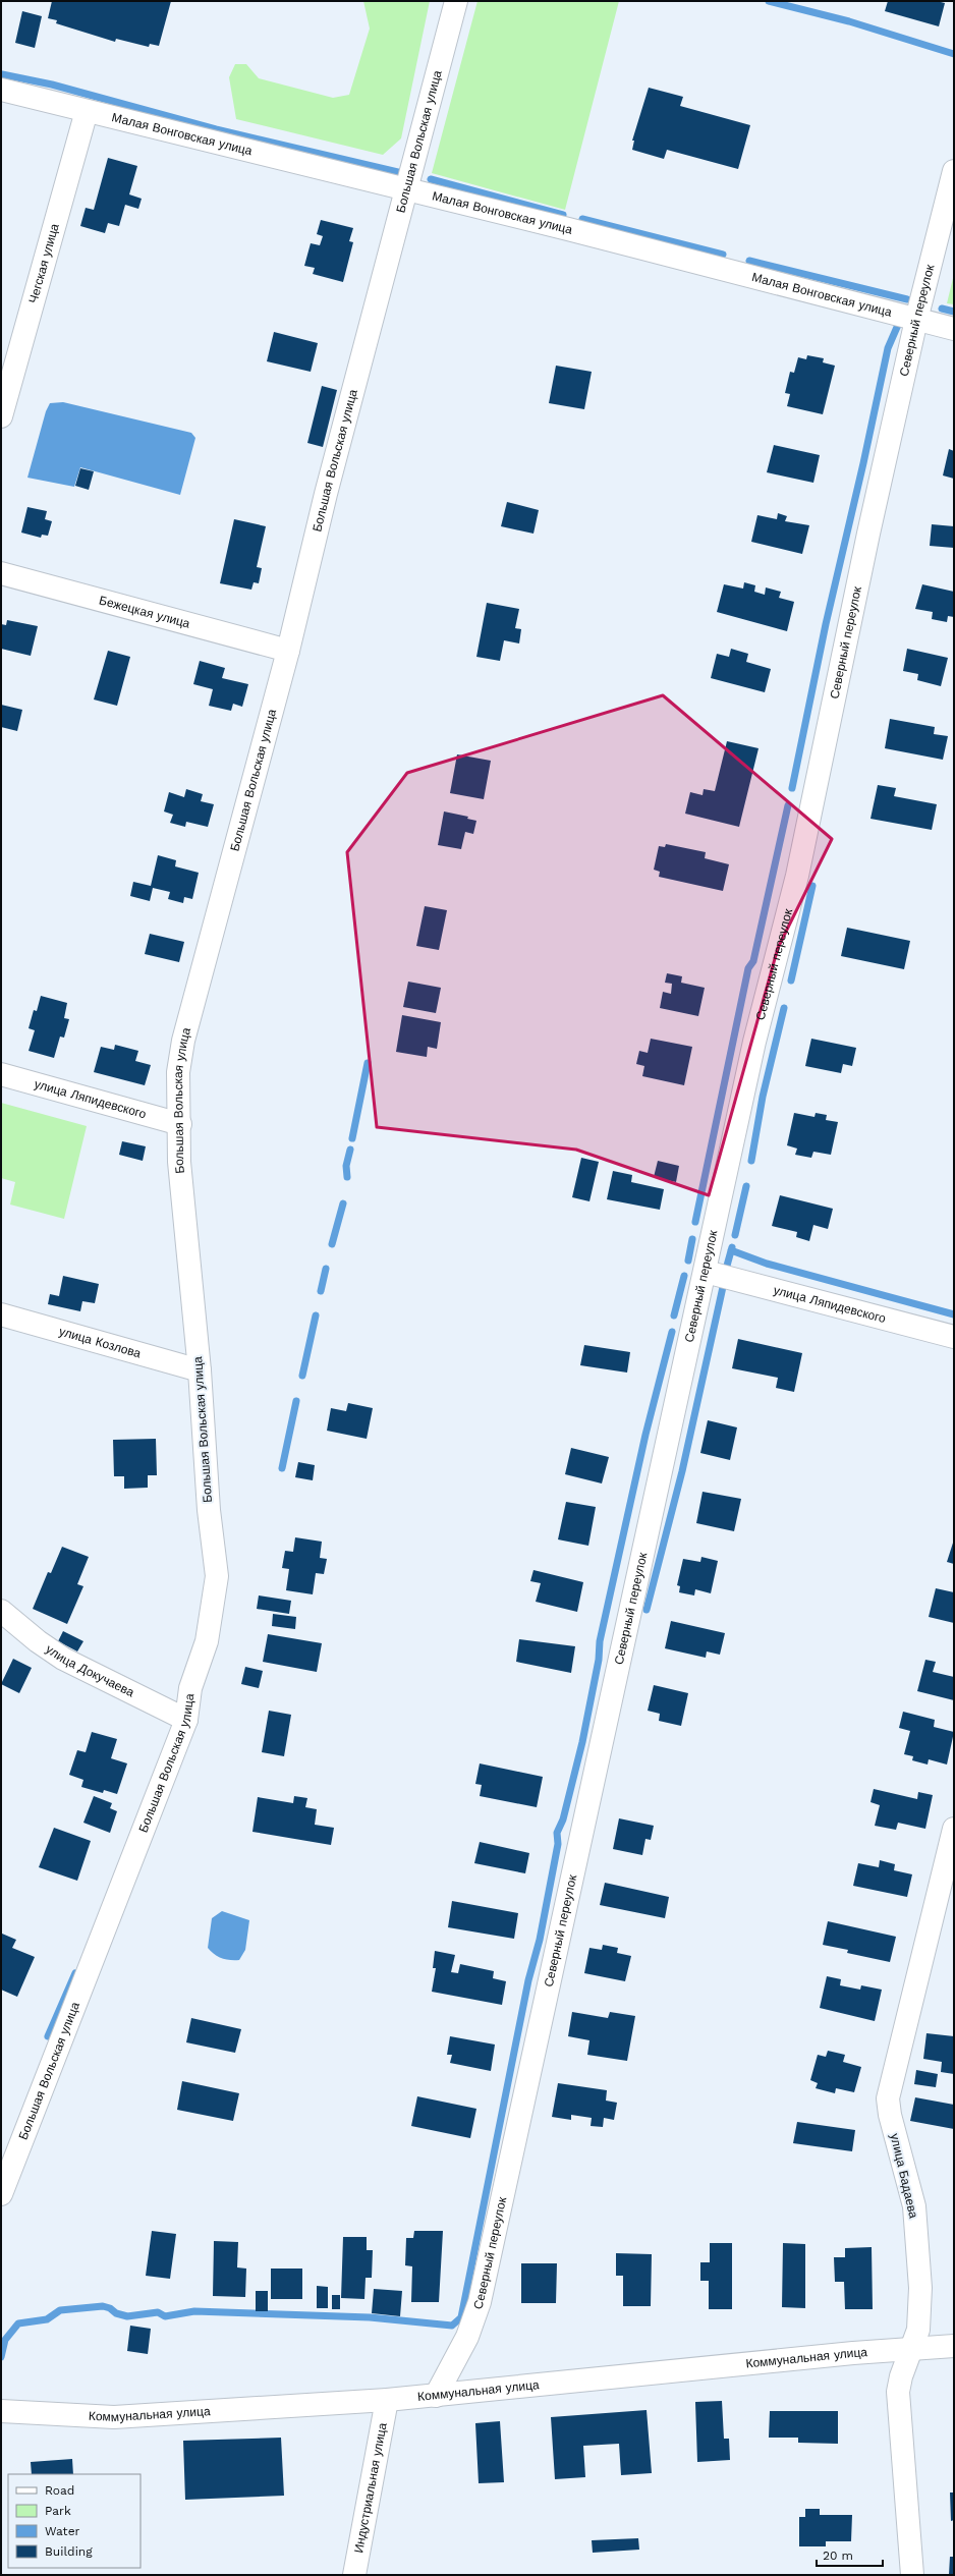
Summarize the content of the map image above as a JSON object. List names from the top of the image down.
{
  "streets": {
    "street": [
      "Малая Вонговская улица",
      "Большая Вольская улица",
      "Чегская улица",
      "Северный переулок",
      "Бежецкая улица",
      "улица Ляпидевского",
      "улица Козлова",
      "улица Докучаева",
      "улица Бадаева",
      "Коммунальная улица",
      "Индустриальная улица"
    ]
  },
  "crossings": [
    ["Малая Вонговская улица", "Большая Вольская улица"],
    ["Малая Вонговская улица", "Чегская улица"],
    ["Малая Вонговская улица", "Северный переулок"],
    ["Большая Вольская улица", "Бежецкая улица"],
    ["Большая Вольская улица", "улица Ляпидевского"],
    ["Большая Вольская улица", "улица Козлова"],
    ["Большая Вольская улица", "улица Докучаева"],
    ["Северный переулок", "улица Ляпидевского"],
    ["Северный переулок", "Коммунальная улица"],
    ["улица Бадаева", "Коммунальная улица"],
    ["Коммунальная улица", "Индустриальная улица"]
  ],
  "legend": [
    "Road",
    "Park",
    "Water",
    "Building"
  ],
  "scale_bar": "20 m"
}
